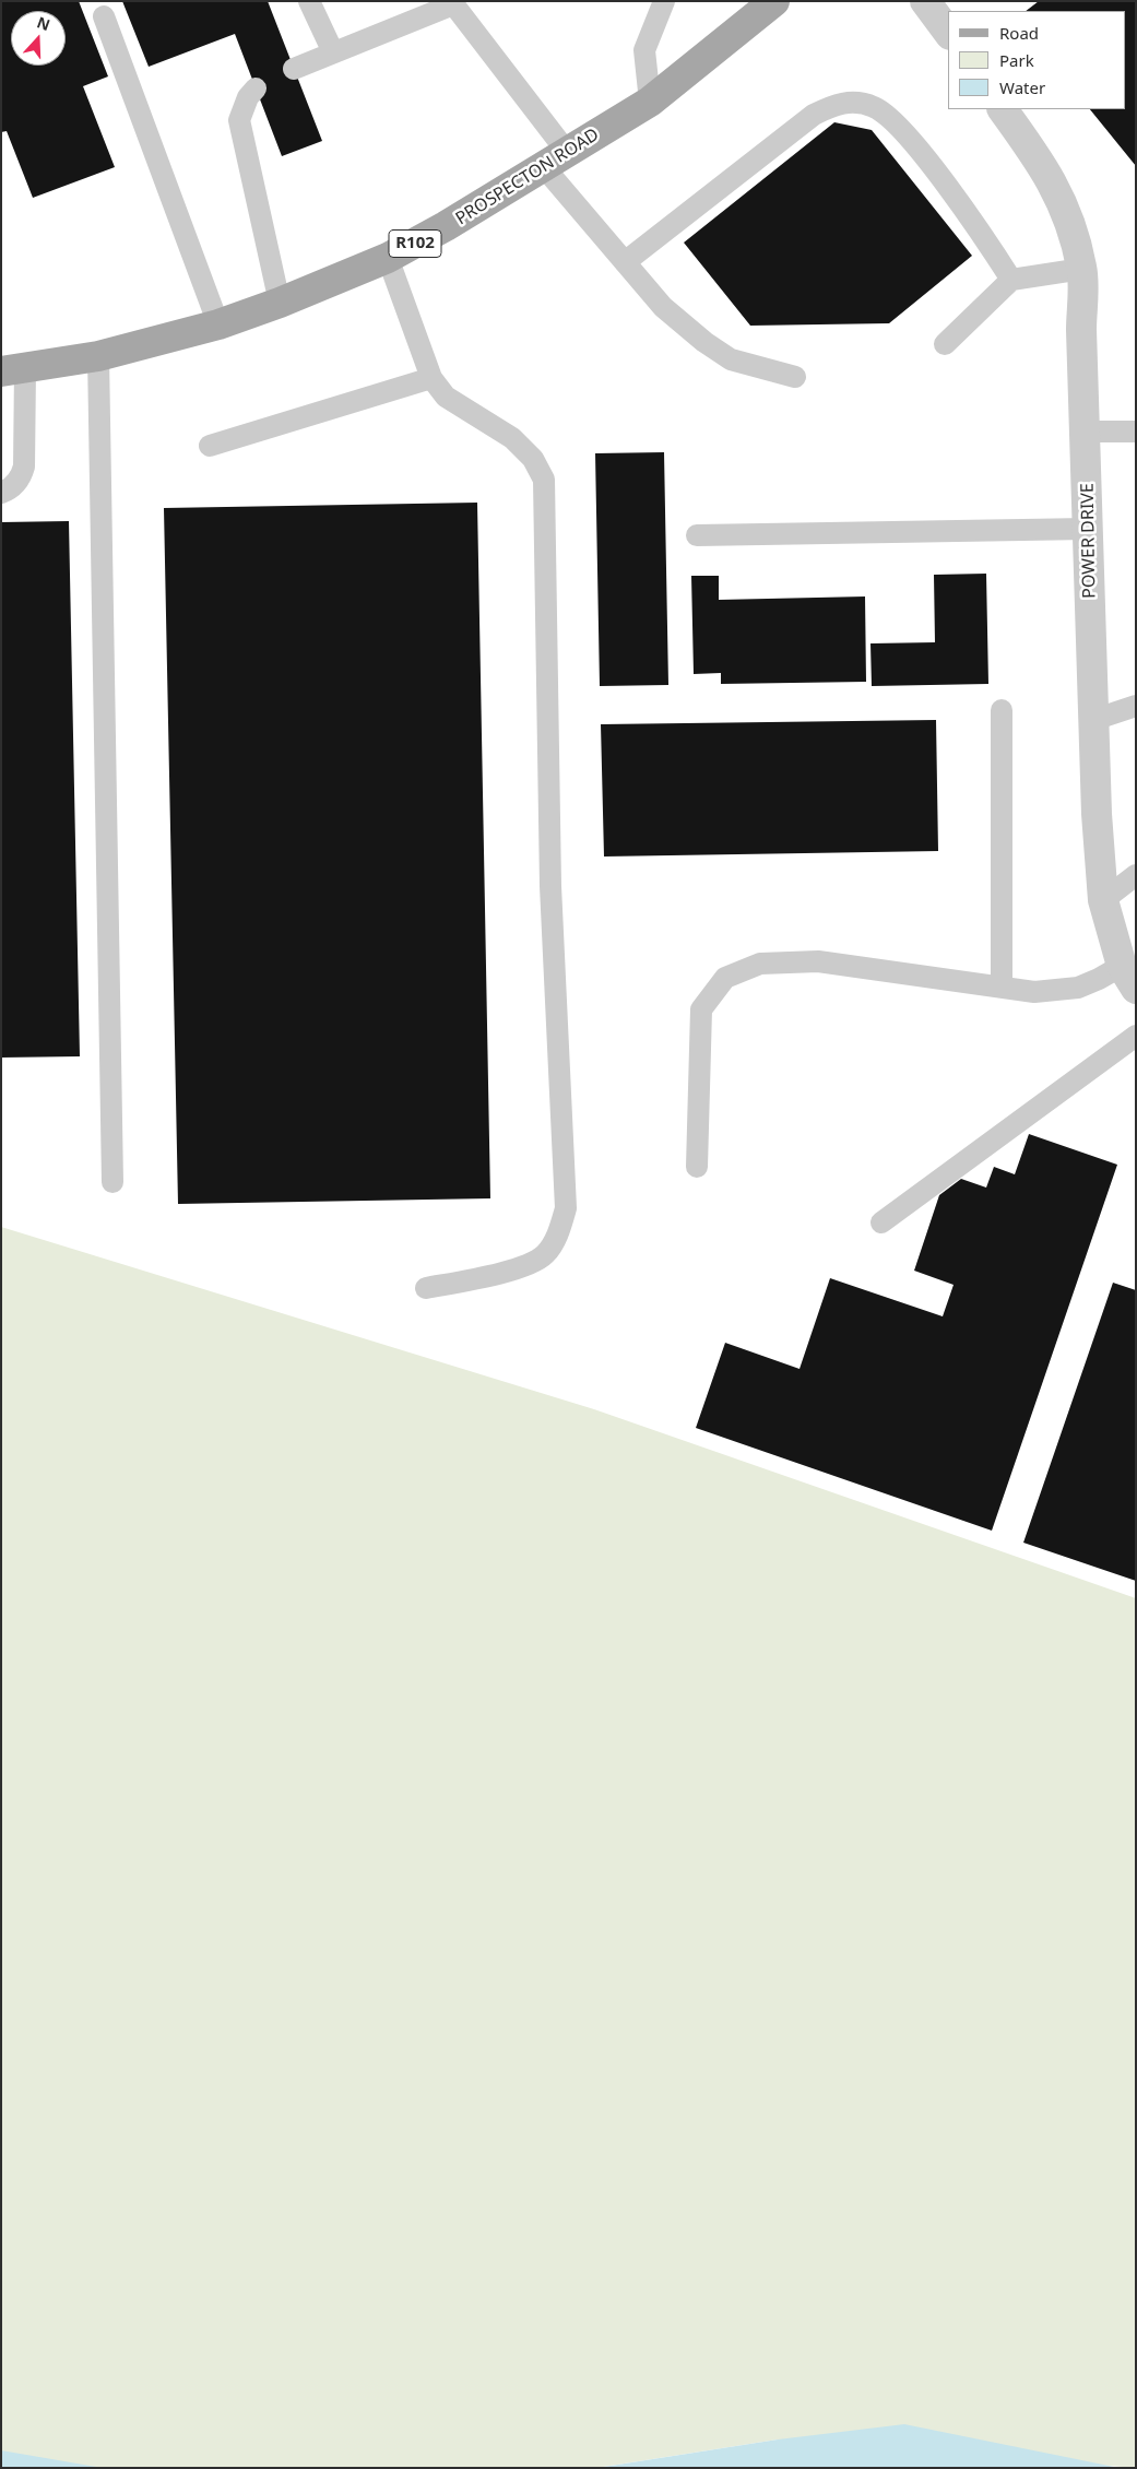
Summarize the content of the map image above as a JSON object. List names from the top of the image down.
{
  "streets": {
    "main road": ["PROSPECTON ROAD", "R102"],
    "street": ["POWER DRIVE"]
  },
  "legend": ["Road", "Park", "Water"],
  "north": "top"
}
